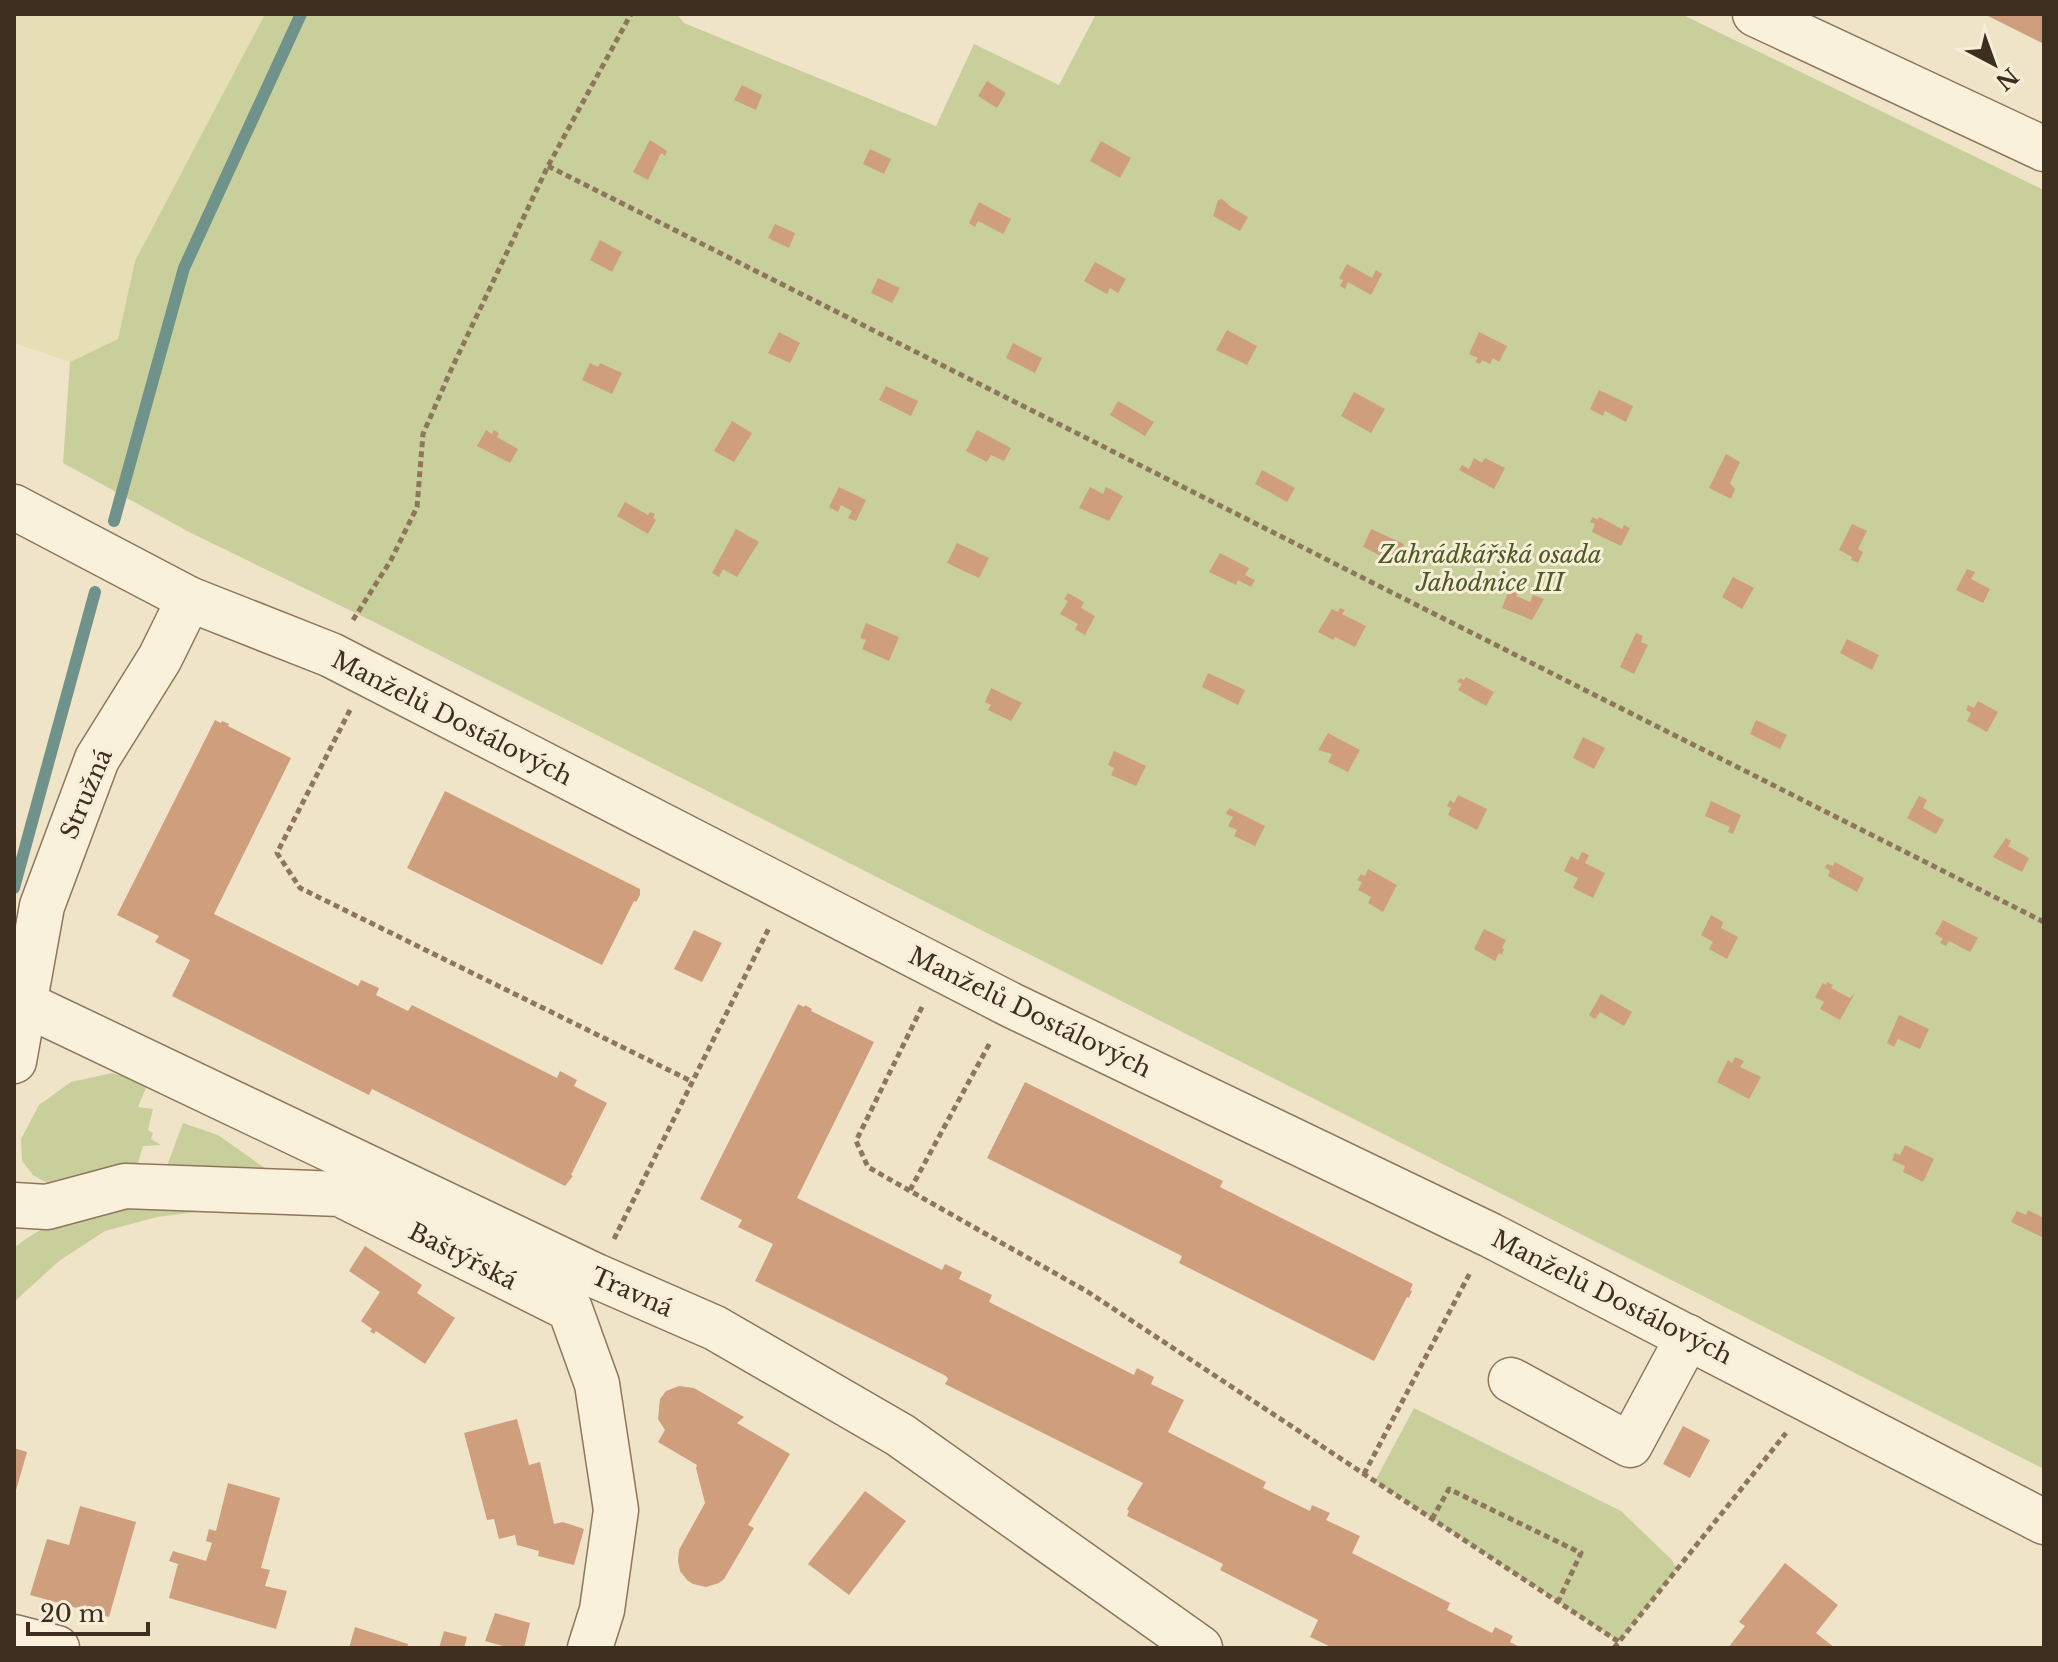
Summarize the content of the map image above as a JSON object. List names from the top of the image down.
{
  "streets": {
    "street": [
      "Manželů Dostálových",
      "Stružná",
      "Baštýřská",
      "Travná"
    ]
  },
  "crossings": [
    ["Manželů Dostálových", "Stružná"],
    ["Stružná", "Travná"]
  ],
  "parks": ["Zahrádkářská osada Jahodnice III"],
  "scale_bar": "20 m",
  "north": "bottom right"
}
